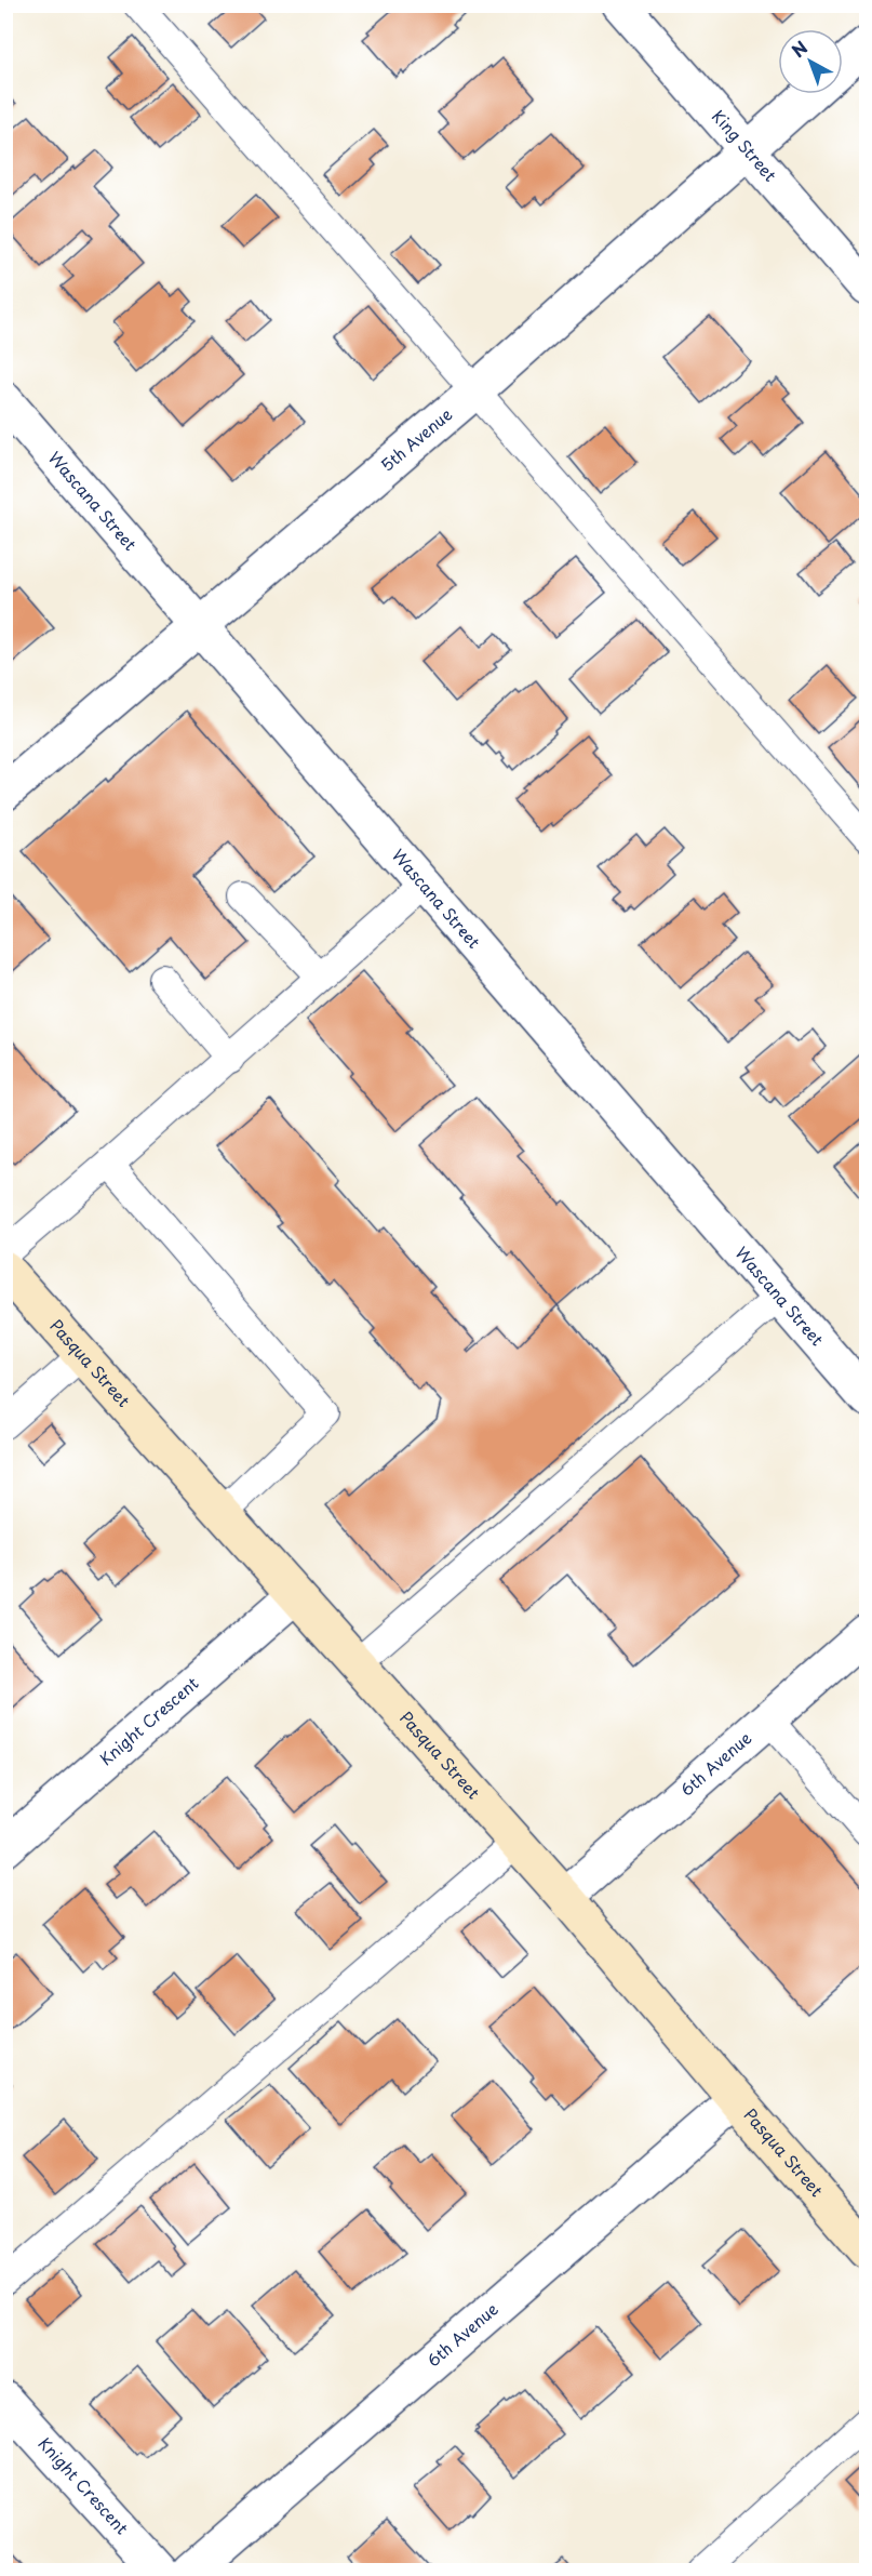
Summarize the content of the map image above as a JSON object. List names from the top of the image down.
{
  "streets": {
    "street": [
      "King Street",
      "5th Avenue",
      "Wascana Street",
      "Pasqua Street",
      "Knight Crescent",
      "6th Avenue"
    ]
  },
  "crossings": [
    ["King Street", "5th Avenue"],
    ["5th Avenue", "Wascana Street"],
    ["Pasqua Street", "Knight Crescent"],
    ["Pasqua Street", "6th Avenue"]
  ],
  "north": "top left"
}
